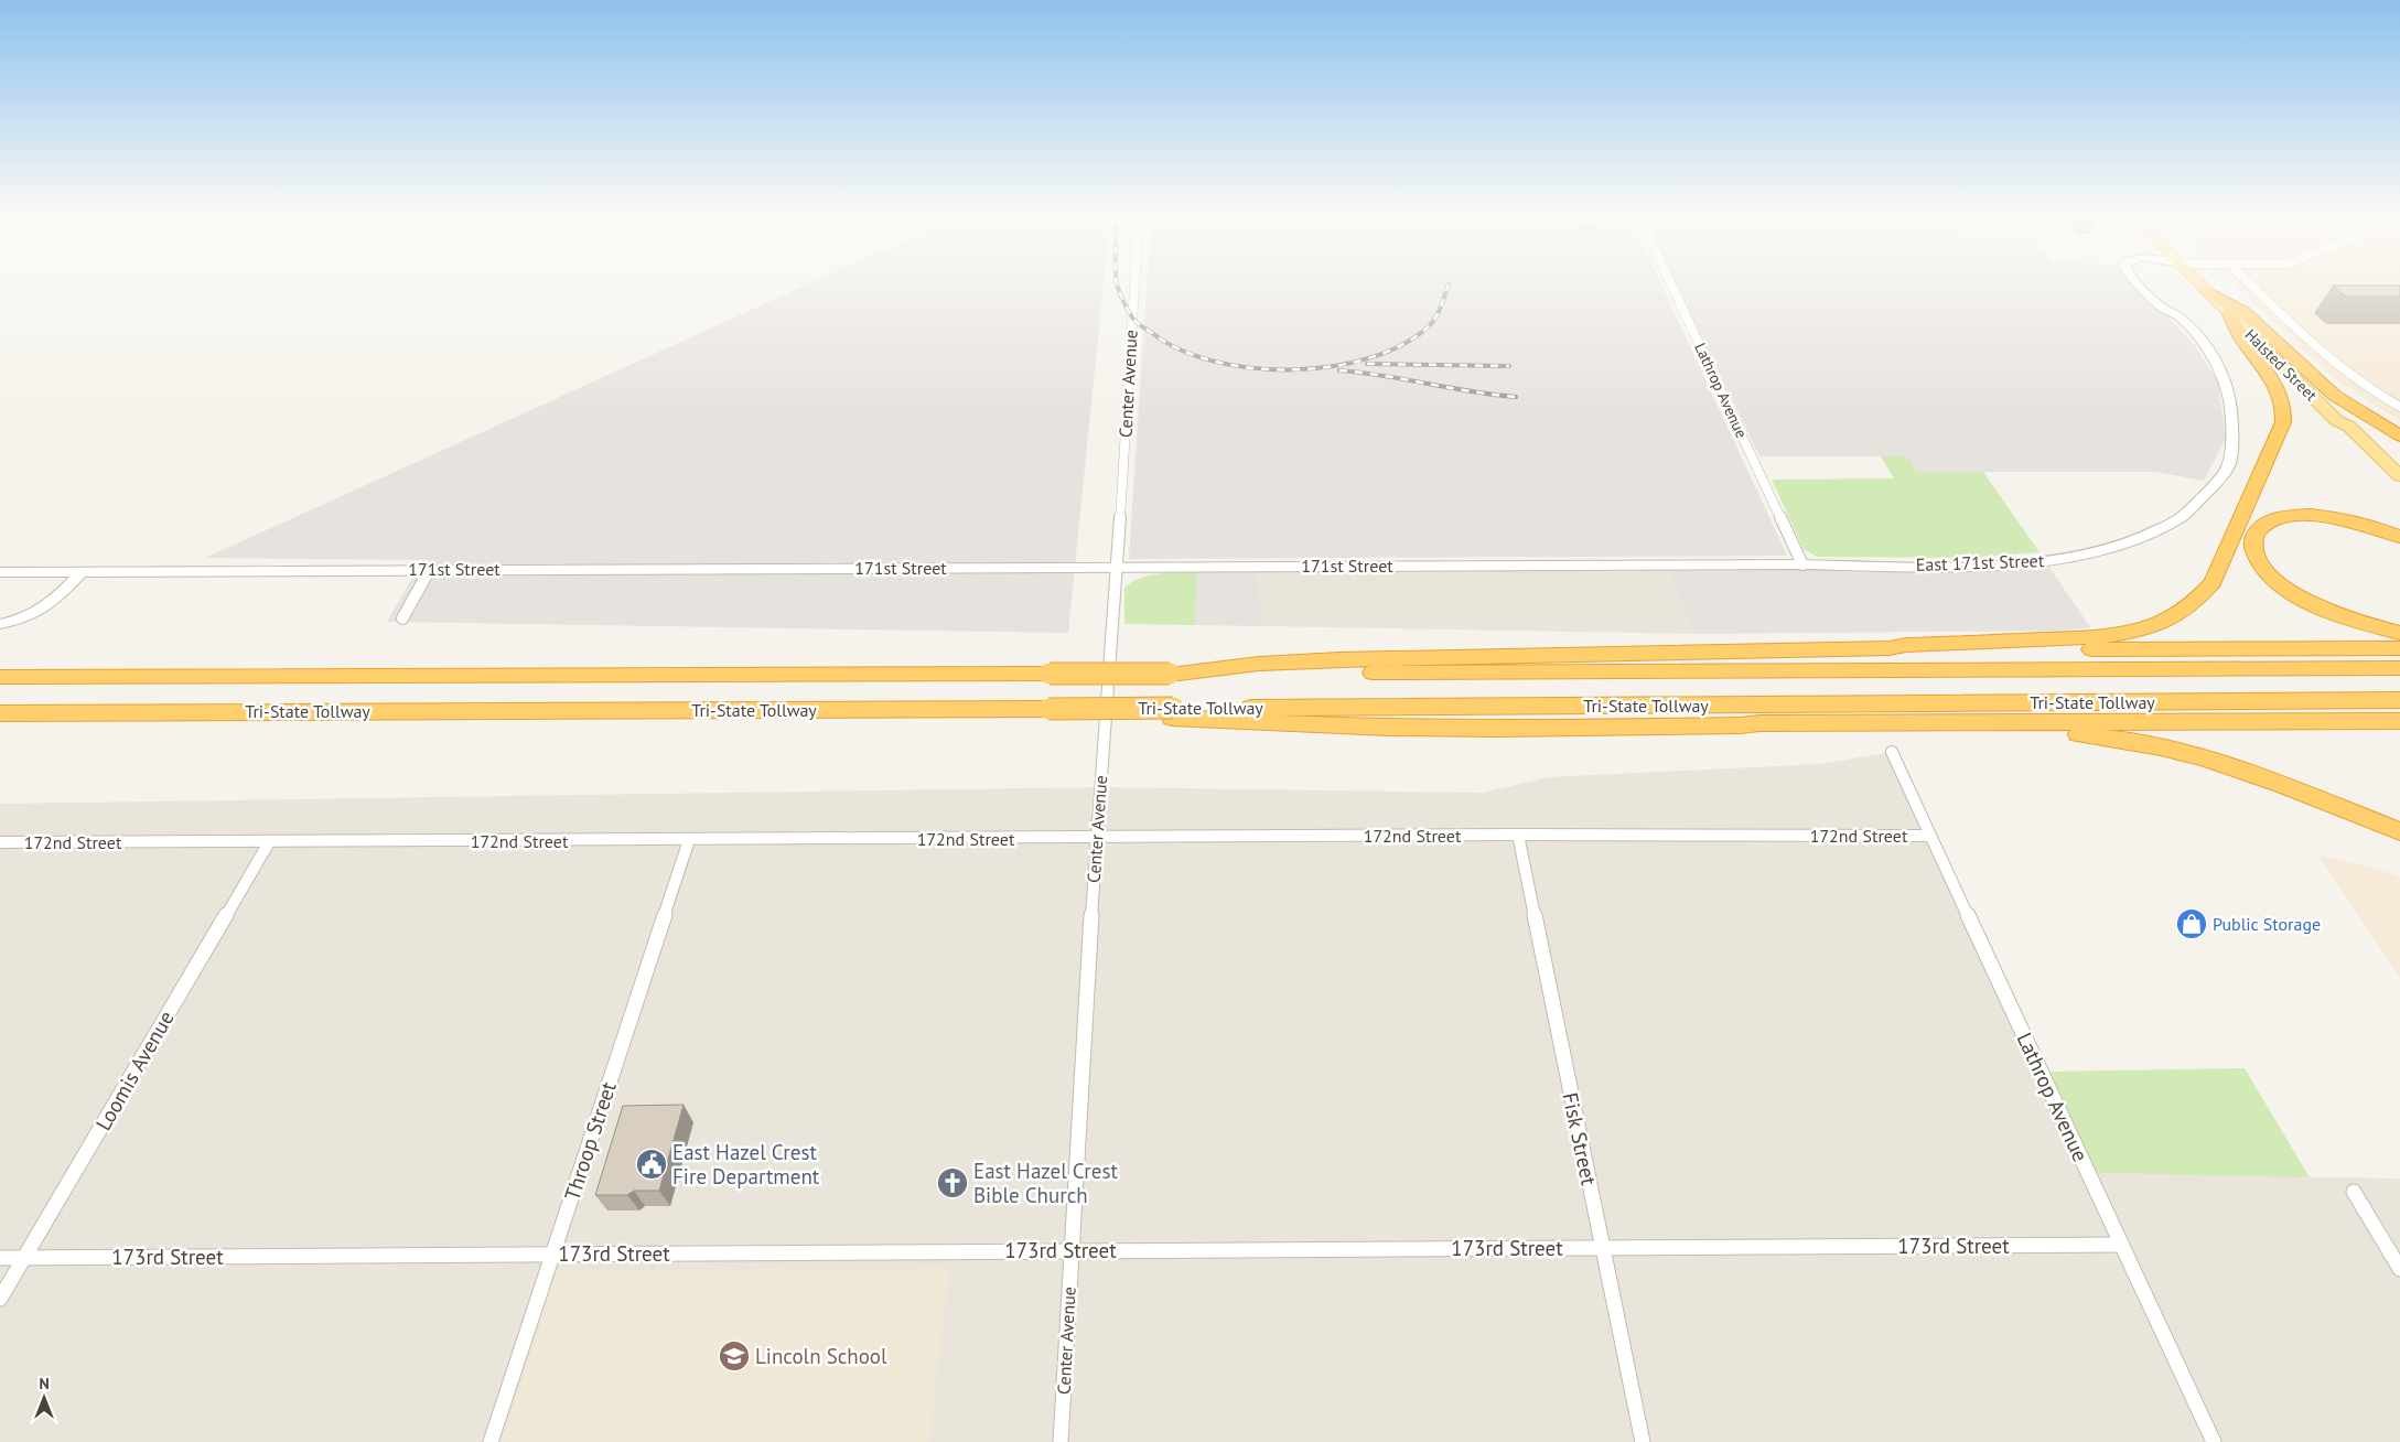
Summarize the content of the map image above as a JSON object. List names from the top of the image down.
{
  "streets": {
    "highway": ["Tri-State Tollway"],
    "main road": ["Halsted Street"],
    "street": [
      "Center Avenue",
      "Lathrop Avenue",
      "East 171st Street",
      "171st Street",
      "172nd Street",
      "Loomis Avenue",
      "Fisk Street",
      "Throop Street",
      "173rd Street"
    ]
  },
  "crossings": [
    ["Center Avenue", "171st Street"],
    ["Center Avenue", "172nd Street"],
    ["Center Avenue", "173rd Street"],
    ["Lathrop Avenue", "East 171st Street"],
    ["Lathrop Avenue", "171st Street"],
    ["Lathrop Avenue", "172nd Street"],
    ["Lathrop Avenue", "173rd Street"],
    ["East 171st Street", "171st Street"],
    ["172nd Street", "Loomis Avenue"],
    ["172nd Street", "Fisk Street"],
    ["172nd Street", "Throop Street"],
    ["Loomis Avenue", "173rd Street"],
    ["Fisk Street", "173rd Street"],
    ["Throop Street", "173rd Street"]
  ],
  "places": {
    "shop": ["Public Storage"],
    "public building": ["East Hazel Crest Fire Department"],
    "church": ["East Hazel Crest Bible Church"],
    "school or university": ["Lincoln School"]
  },
  "north": "top"
}
